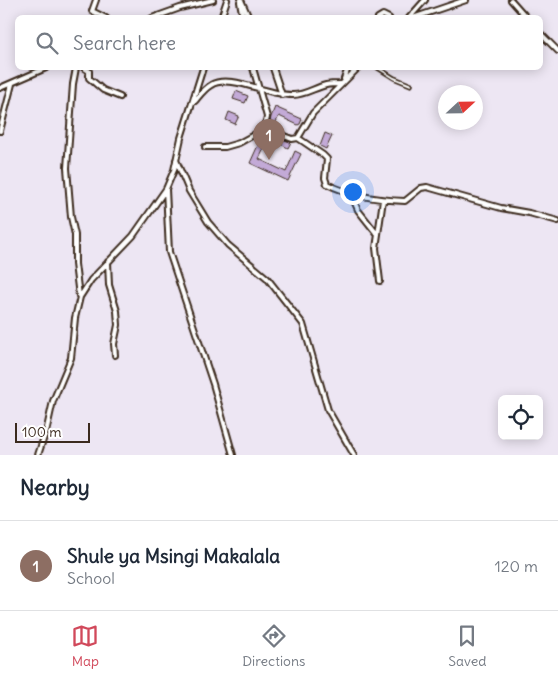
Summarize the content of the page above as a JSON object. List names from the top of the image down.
{
  "scale_bar": "100 m",
  "north": "right",
  "page": {
    "search": "Search here",
    "pins": "1",
    "scale": "100 m",
    "heading": "Nearby",
    "list": [
      {
        "mark": "1",
        "name": "Shule ya Msingi Makalala",
        "note": "School",
        "value": "120 m"
      }
    ],
    "nav": ["Map", "Directions", "Saved"]
  }
}
